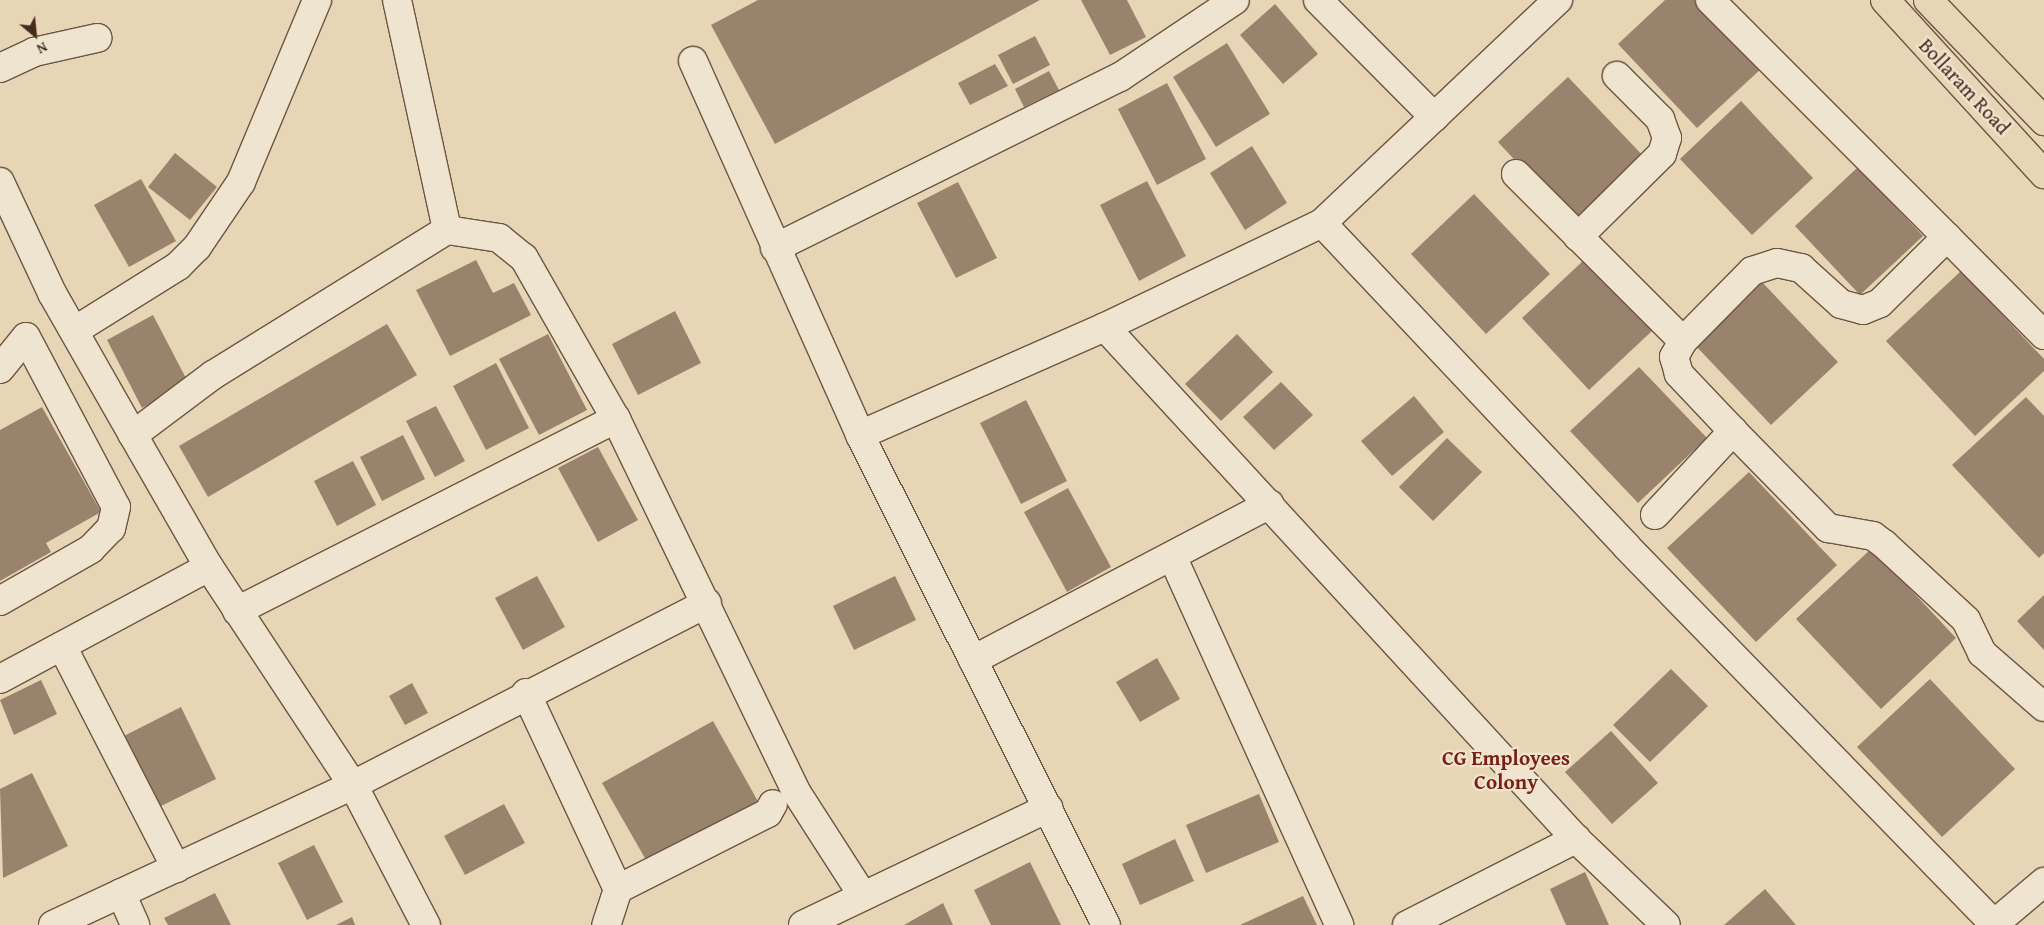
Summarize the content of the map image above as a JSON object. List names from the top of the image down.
{
  "streets": {
    "main road": ["Bollaram Road"]
  },
  "districts": ["CG Employees Colony"],
  "north": "bottom right"
}
